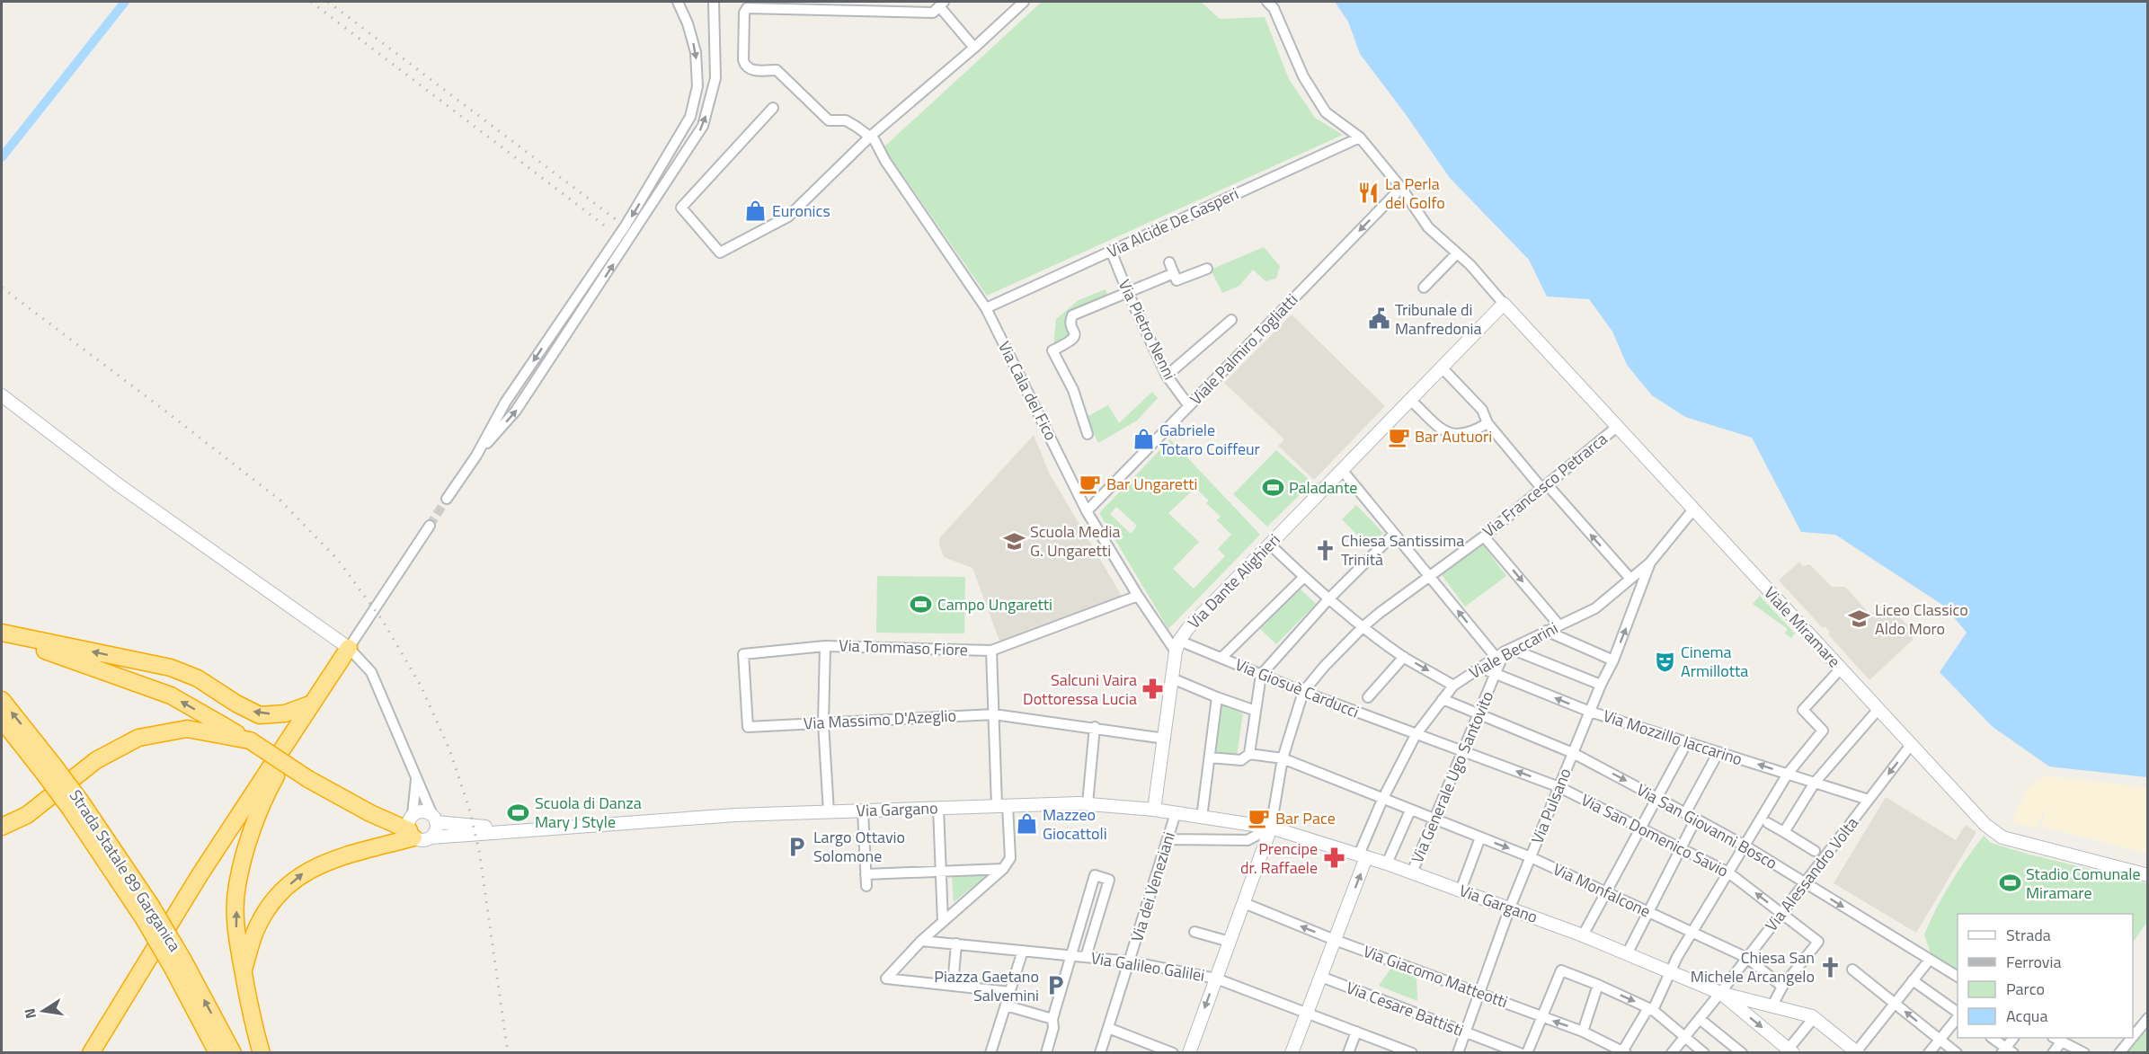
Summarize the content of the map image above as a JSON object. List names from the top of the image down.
{
  "streets": {
    "highway": ["Strada Statale 89 Garganica"],
    "street": [
      "Via Alcide De Gasperi",
      "Via Pietro Nenni",
      "Viale Palmiro Togliatti",
      "Via Cala del Fico",
      "Via Francesco Petrarca",
      "Via Dante Alighieri",
      "Viale Miramare",
      "Via Tommaso Fiore",
      "Viale Beccarini",
      "Via Giosuè Carducci",
      "Via Massimo D'Azeglio",
      "Via Mozzillo Iaccarino",
      "Via Generale Ugo Santovito",
      "Via Pulsano",
      "Via Gargano",
      "Via San Giovanni Bosco",
      "Via San Domenico Savio",
      "Via Alessandro Volta",
      "Via dei Veneziani",
      "Via Monfalcone",
      "Via Galileo Galilei",
      "Via Giacomo Matteotti",
      "Via Cesare Battisti"
    ]
  },
  "crossings": [
    ["Via Alcide De Gasperi", "Via Pietro Nenni"],
    ["Via Alcide De Gasperi", "Via Cala del Fico"],
    ["Via Pietro Nenni", "Viale Palmiro Togliatti"],
    ["Viale Palmiro Togliatti", "Via Cala del Fico"],
    ["Via Cala del Fico", "Via Dante Alighieri"],
    ["Via Cala del Fico", "Via Tommaso Fiore"],
    ["Via Cala del Fico", "Via Giosuè Carducci"],
    ["Via Francesco Petrarca", "Viale Miramare"],
    ["Via Francesco Petrarca", "Via Giosuè Carducci"],
    ["Via Dante Alighieri", "Viale Miramare"],
    ["Via Dante Alighieri", "Via Giosuè Carducci"],
    ["Viale Miramare", "Viale Beccarini"],
    ["Viale Miramare", "Via Alessandro Volta"],
    ["Via Tommaso Fiore", "Via Massimo D'Azeglio"],
    ["Via Tommaso Fiore", "Via Gargano"],
    ["Viale Beccarini", "Via Giosuè Carducci"],
    ["Viale Beccarini", "Via Mozzillo Iaccarino"],
    ["Viale Beccarini", "Via Generale Ugo Santovito"],
    ["Viale Beccarini", "Via Pulsano"],
    ["Viale Beccarini", "Via Gargano"],
    ["Viale Beccarini", "Via San Giovanni Bosco"],
    ["Viale Beccarini", "Via San Domenico Savio"],
    ["Viale Beccarini", "Via Monfalcone"],
    ["Viale Beccarini", "Via Galileo Galilei"],
    ["Viale Beccarini", "Via Giacomo Matteotti"],
    ["Viale Beccarini", "Via Cesare Battisti"],
    ["Via Giosuè Carducci", "Via San Domenico Savio"],
    ["Via Mozzillo Iaccarino", "Via Generale Ugo Santovito"],
    ["Via Mozzillo Iaccarino", "Via Pulsano"],
    ["Via Mozzillo Iaccarino", "Via Alessandro Volta"],
    ["Via Generale Ugo Santovito", "Via Gargano"],
    ["Via Generale Ugo Santovito", "Via San Giovanni Bosco"],
    ["Via Generale Ugo Santovito", "Via San Domenico Savio"],
    ["Via Generale Ugo Santovito", "Via Monfalcone"],
    ["Via Pulsano", "Via Gargano"],
    ["Via Pulsano", "Via San Giovanni Bosco"],
    ["Via Pulsano", "Via San Domenico Savio"],
    ["Via Pulsano", "Via Monfalcone"],
    ["Via Pulsano", "Via Giacomo Matteotti"],
    ["Via Pulsano", "Via Cesare Battisti"],
    ["Via Gargano", "Via Alessandro Volta"],
    ["Via Gargano", "Via dei Veneziani"],
    ["Via San Giovanni Bosco", "Via Alessandro Volta"],
    ["Via San Domenico Savio", "Via Alessandro Volta"],
    ["Via San Domenico Savio", "Via Monfalcone"],
    ["Via Alessandro Volta", "Via Monfalcone"],
    ["Via dei Veneziani", "Via Galileo Galilei"]
  ],
  "one_way": ["Viale Palmiro Togliatti", "Via San Giovanni Bosco"],
  "places": {
    "restaurant": ["La Perla del Golfo"],
    "shop": ["Euronics", "Gabriele Totaro Coiffeur", "Mazzeo Giocattoli"],
    "public building": ["Tribunale di Manfredonia"],
    "cafe": ["Bar Autuori", "Bar Ungaretti", "Bar Pace"],
    "sports": [
      "Paladante",
      "Campo Ungaretti",
      "Scuola di Danza Mary J Style",
      "Stadio Comunale Miramare"
    ],
    "school or university": ["Scuola Media G. Ungaretti", "Liceo Classico Aldo Moro"],
    "church": ["Chiesa Santissima Trinità", "Chiesa San Michele Arcangelo"],
    "theatre": ["Cinema Armillotta"],
    "pharmacy": ["Salcuni Vaira Dottoressa Lucia", "Prencipe dr. Raffaele"],
    "parking": ["Largo Ottavio Solomone", "Piazza Gaetano Salvemini"]
  },
  "legend": [
    "Strada",
    "Ferrovia",
    "Parco",
    "Acqua"
  ],
  "north": "left"
}
